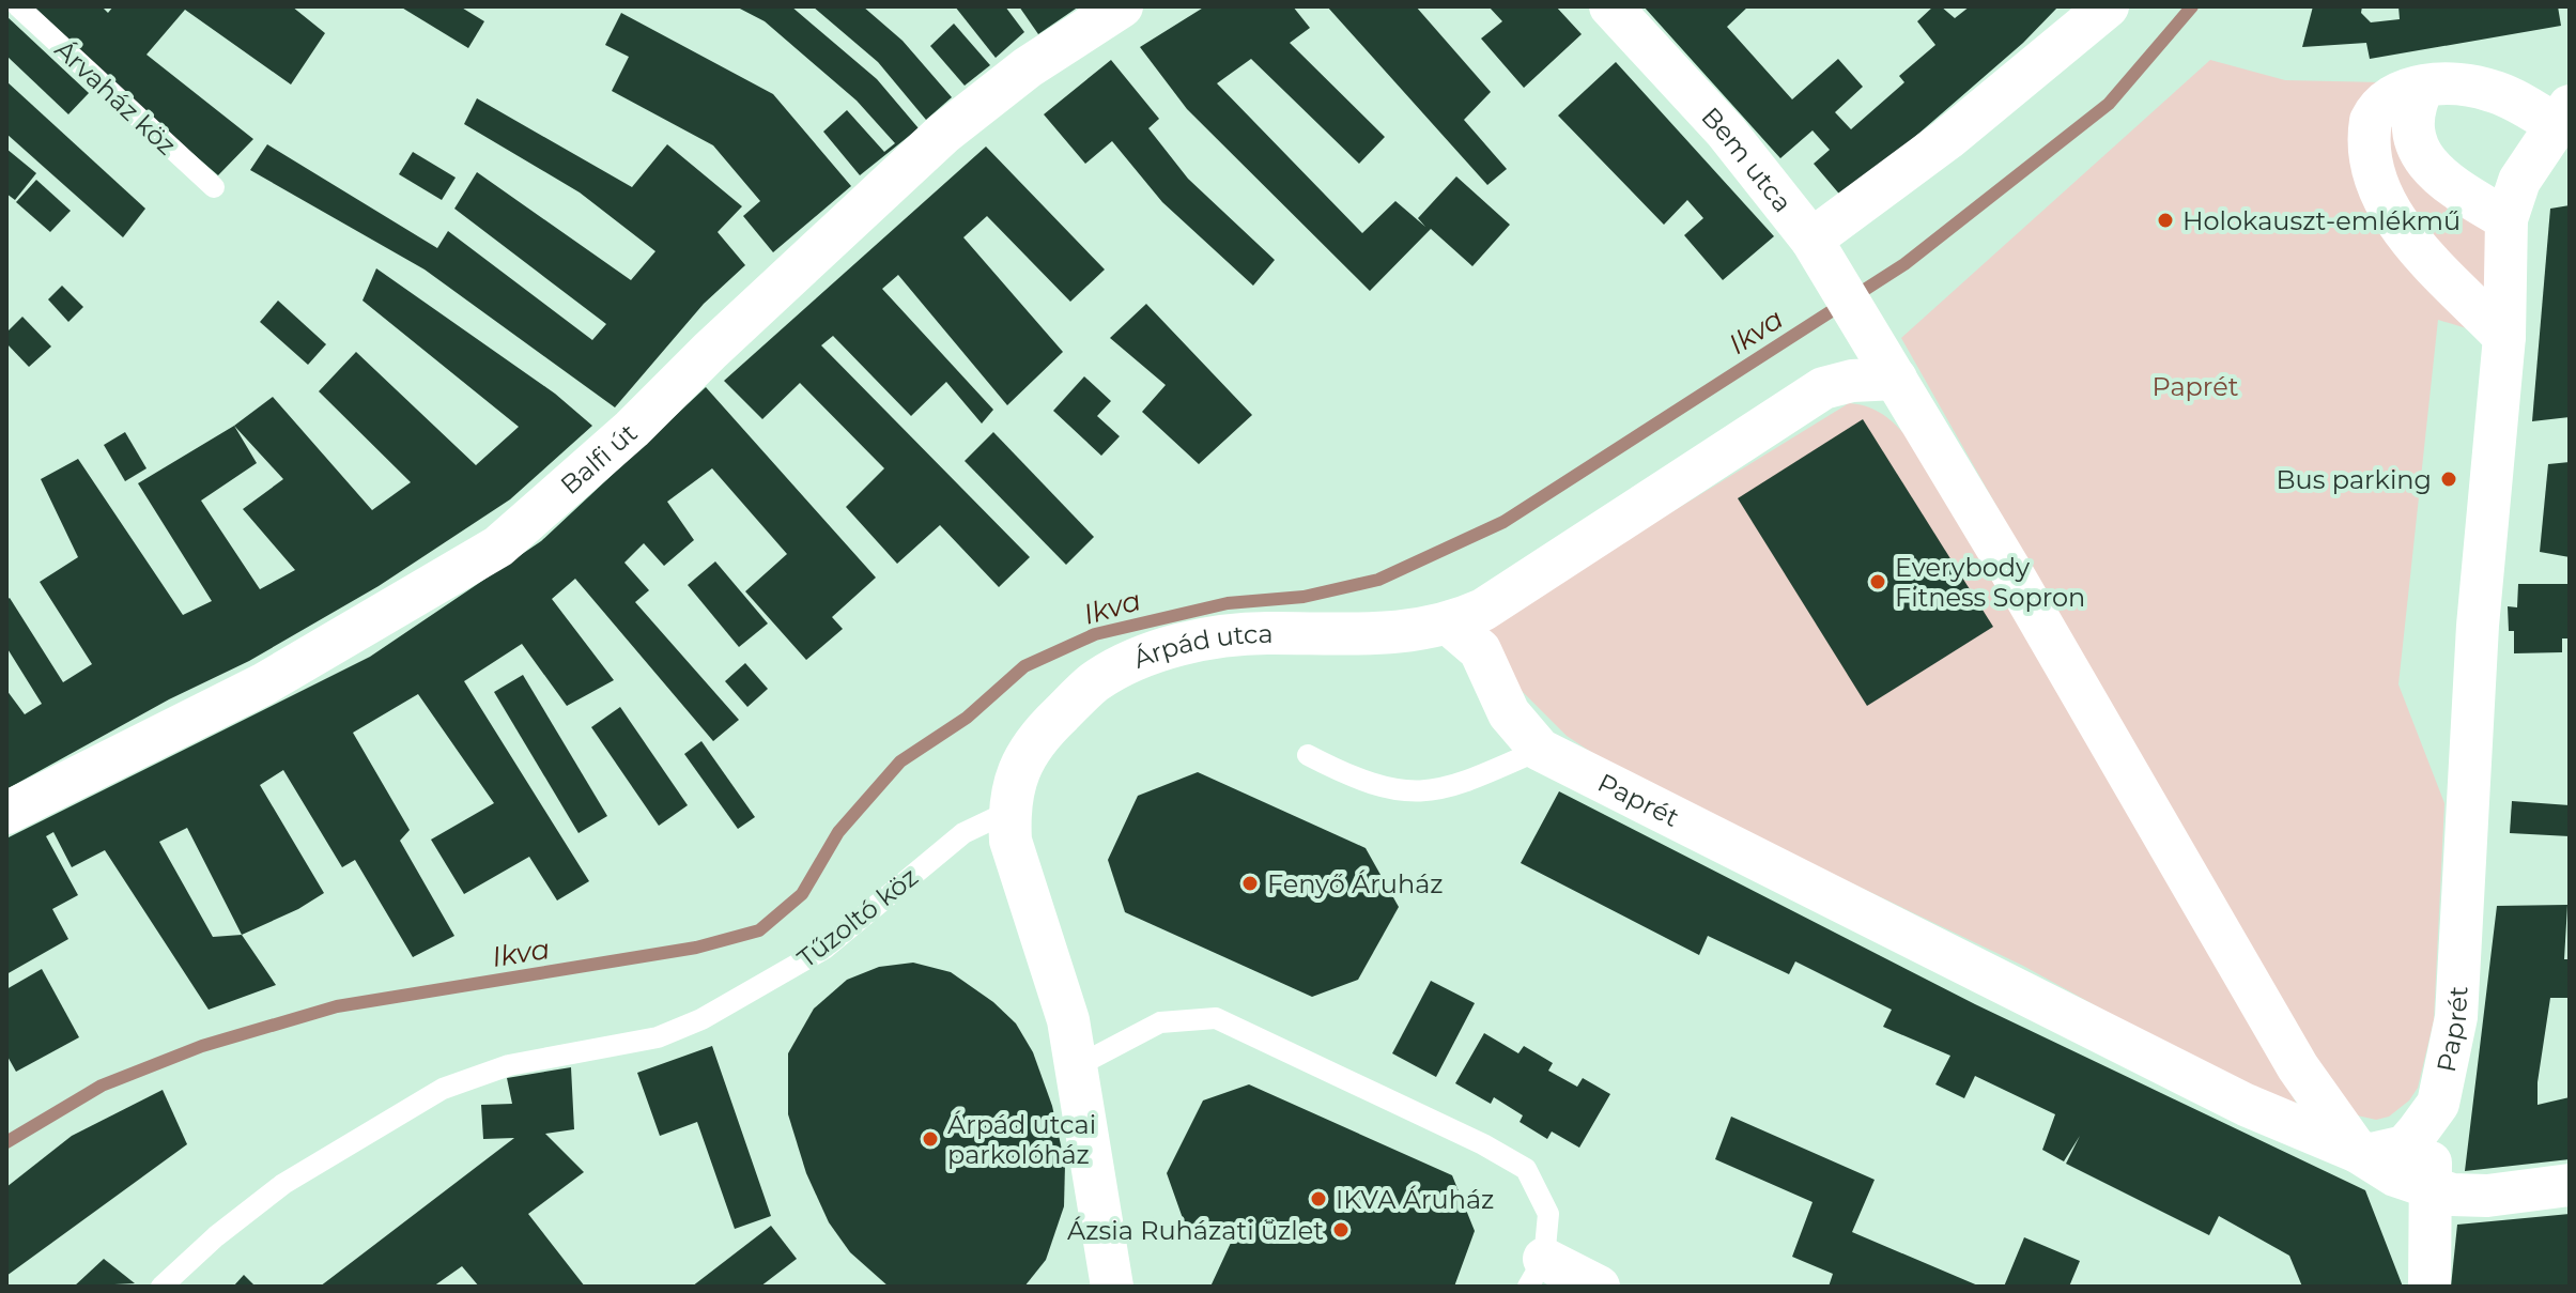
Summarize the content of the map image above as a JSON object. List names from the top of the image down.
{
  "streets": {
    "street": [
      "Bem utca",
      "Balfi út",
      "Árpád utca",
      "Paprét"
    ],
    "lane": ["Árvaház köz", "Tűzoltó köz"]
  },
  "crossings": [
    ["Bem utca", "Paprét"],
    ["Árpád utca", "Paprét"],
    ["Árpád utca", "Tűzoltó köz"]
  ],
  "water": ["Ikva"],
  "parks": ["Paprét"],
  "places": [
    "Holokauszt-emlékmű",
    "Bus parking",
    "Everybody Fitness Sopron",
    "Fenyő Áruház",
    "Árpád utcai parkolóház",
    "IKVA Áruház",
    "Ázsia Ruházati üzlet"
  ]
}
